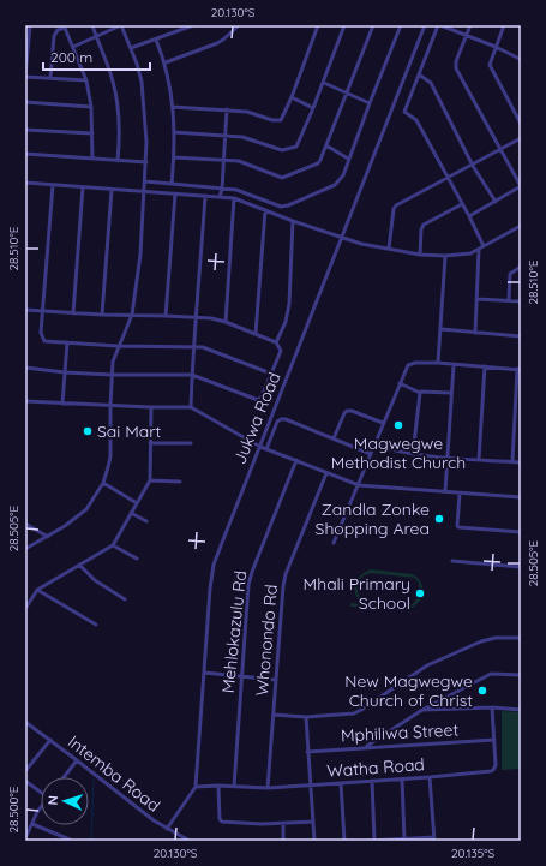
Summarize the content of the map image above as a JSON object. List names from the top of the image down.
{
  "streets": {
    "street": [
      "Jukwa Road",
      "Mehlokazulu Rd",
      "Whonondo Rd",
      "Mphiliwa Street",
      "Watha Road",
      "Intemba Road"
    ]
  },
  "crossings": [
    ["Jukwa Road", "Watha Road"],
    ["Mehlokazulu Rd", "Watha Road"],
    ["Whonondo Rd", "Watha Road"],
    ["Mphiliwa Street", "Watha Road"]
  ],
  "places": [
    "Magwegwe Methodist Church",
    "Sai Mart",
    "Zandla Zonke Shopping Area",
    "Mhali Primary School",
    "New Magwegwe Church of Christ"
  ],
  "scale_bar": "200 m",
  "north": "left",
  "coordinates": [
    "20.130°S",
    "28.510°E",
    "28.505°E",
    "28.500°E",
    "20.135°S"
  ]
}
